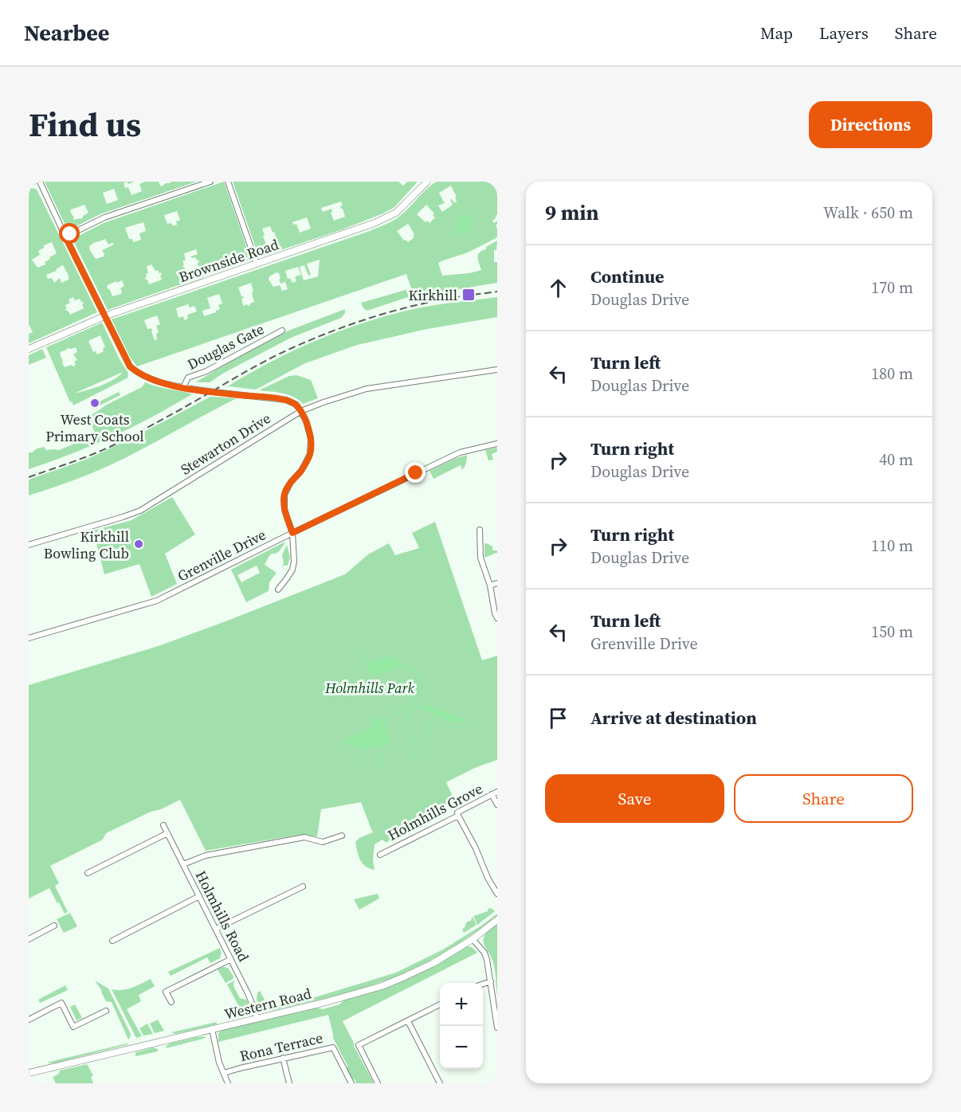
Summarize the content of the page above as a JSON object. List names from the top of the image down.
{
  "streets": {
    "street": [
      "Brownside Road",
      "Douglas Gate",
      "Stewarton Drive",
      "Grenville Drive",
      "Holmhills Grove",
      "Holmhills Road",
      "Western Road",
      "Rona Terrace"
    ]
  },
  "crossings": [
    ["Holmhills Road", "Western Road"]
  ],
  "parks": ["Holmhills Park"],
  "places": {
    "transit": ["Kirkhill"],
    "other": ["West Coats Primary School", "Kirkhill Bowling Club"]
  },
  "page": {
    "header": "Nearbee",
    "nav": ["Map", "Layers", "Share"],
    "title": "Find us",
    "buttons": [
      "Directions",
      ["Save", "Share"]
    ],
    "heading": ["9 min", "Walk · 650 m"],
    "list": [
      ["Continue", "Douglas Drive", "170 m"],
      ["Turn left", "Douglas Drive", "180 m"],
      ["Turn right", "Douglas Drive", "40 m"],
      ["Turn right", "Douglas Drive", "110 m"],
      ["Turn left", "Grenville Drive", "150 m"],
      "Arrive at destination"
    ],
    "map_buttons": ["+", "−"]
  }
}
